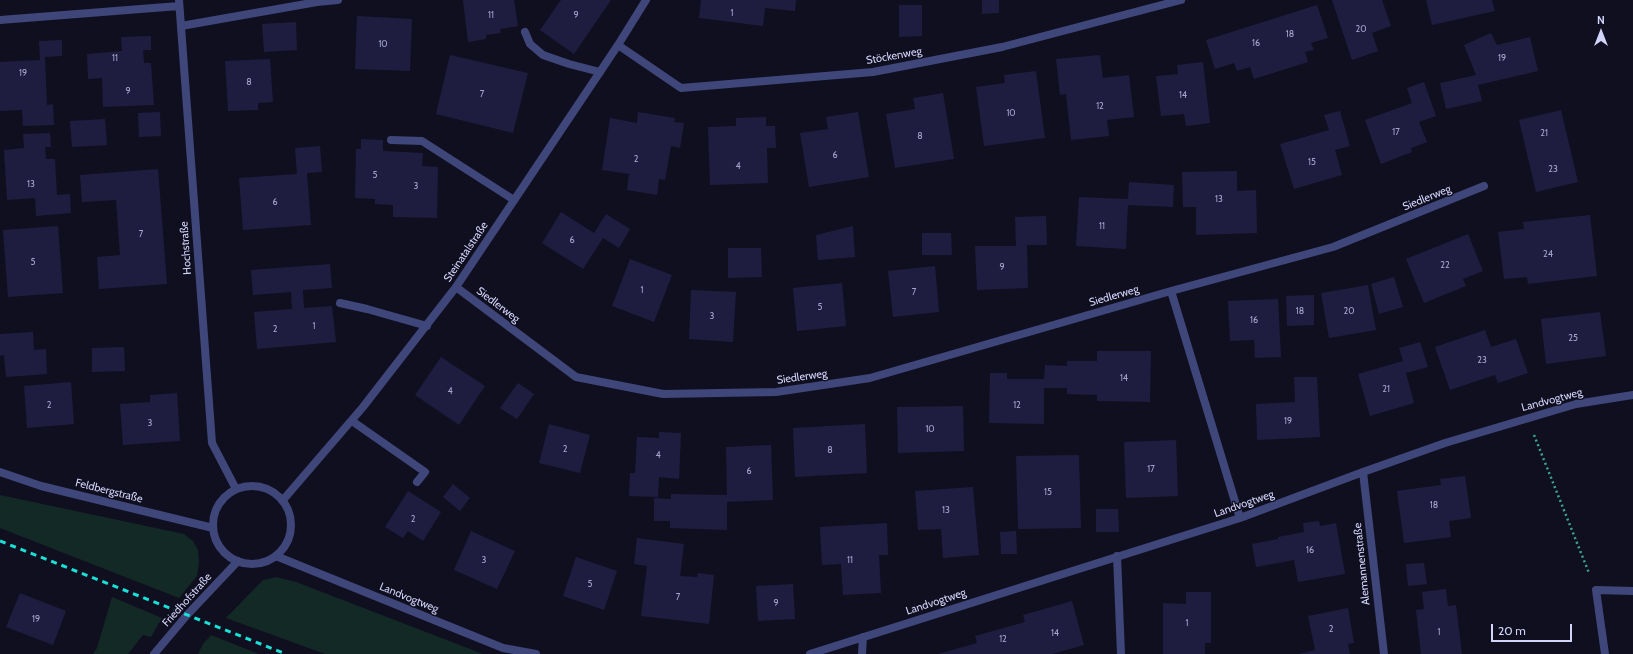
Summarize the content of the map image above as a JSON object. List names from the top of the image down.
{
  "streets": {
    "street": [
      "Stöckenweg",
      "Siedlerweg",
      "Hochstraße",
      "Steinatalstraße",
      "Landvogtweg",
      "Feldbergstraße",
      "Alemannenstraße",
      "Friedhofstraße"
    ]
  },
  "crossings": [
    ["Stöckenweg", "Steinatalstraße"],
    ["Siedlerweg", "Steinatalstraße"],
    ["Hochstraße", "Steinatalstraße"],
    ["Hochstraße", "Landvogtweg"],
    ["Hochstraße", "Feldbergstraße"],
    ["Hochstraße", "Friedhofstraße"],
    ["Steinatalstraße", "Landvogtweg"],
    ["Steinatalstraße", "Feldbergstraße"],
    ["Steinatalstraße", "Friedhofstraße"],
    ["Landvogtweg", "Feldbergstraße"],
    ["Landvogtweg", "Alemannenstraße"],
    ["Landvogtweg", "Friedhofstraße"],
    ["Feldbergstraße", "Friedhofstraße"]
  ],
  "house_numbers": [
    "1",
    "11",
    "9",
    "20",
    "18",
    "16",
    "10",
    "11",
    "19",
    "19",
    "8",
    "9",
    "7",
    "14",
    "12",
    "10",
    "17",
    "21",
    "8",
    "6",
    "2",
    "15",
    "4",
    "23",
    "5",
    "13",
    "3",
    "13",
    "6",
    "11",
    "7",
    "6",
    "24",
    "5",
    "22",
    "9",
    "1",
    "7",
    "5",
    "18",
    "20",
    "3",
    "16",
    "1",
    "2",
    "25",
    "23",
    "14",
    "21",
    "4",
    "2",
    "12",
    "19",
    "3",
    "10",
    "2",
    "8",
    "4",
    "17",
    "6",
    "15",
    "18",
    "13",
    "2",
    "16",
    "3",
    "11",
    "5",
    "7",
    "9",
    "19",
    "1",
    "2",
    "1",
    "14",
    "12"
  ],
  "scale_bar": "20 m",
  "north": "top"
}
